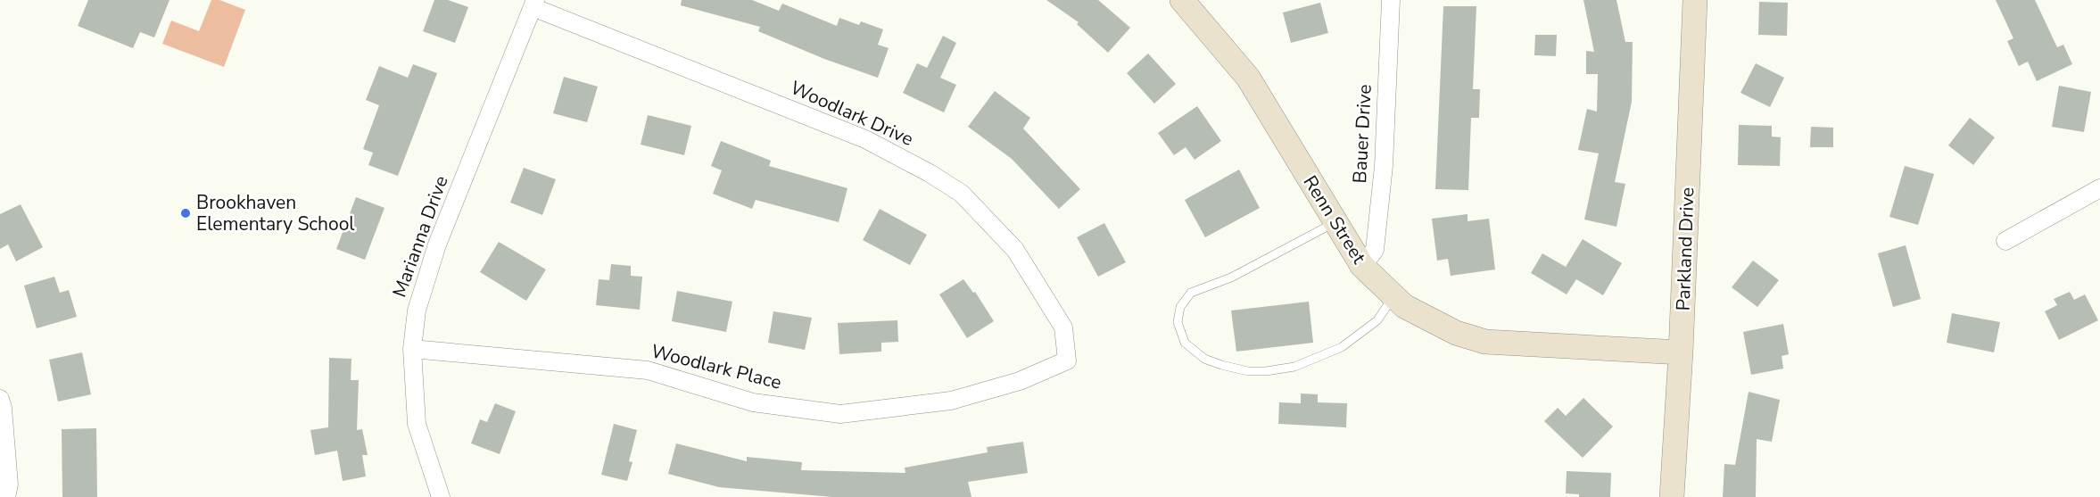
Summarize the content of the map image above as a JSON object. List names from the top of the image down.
{
  "streets": {
    "street": [
      "Woodlark Drive",
      "Bauer Drive",
      "Renn Street",
      "Marianna Drive",
      "Parkland Drive",
      "Woodlark Place"
    ]
  },
  "crossings": [
    ["Woodlark Drive", "Marianna Drive"],
    ["Woodlark Drive", "Woodlark Place"],
    ["Bauer Drive", "Renn Street"],
    ["Renn Street", "Parkland Drive"],
    ["Marianna Drive", "Woodlark Place"]
  ],
  "places": ["Brookhaven Elementary School"]
}
